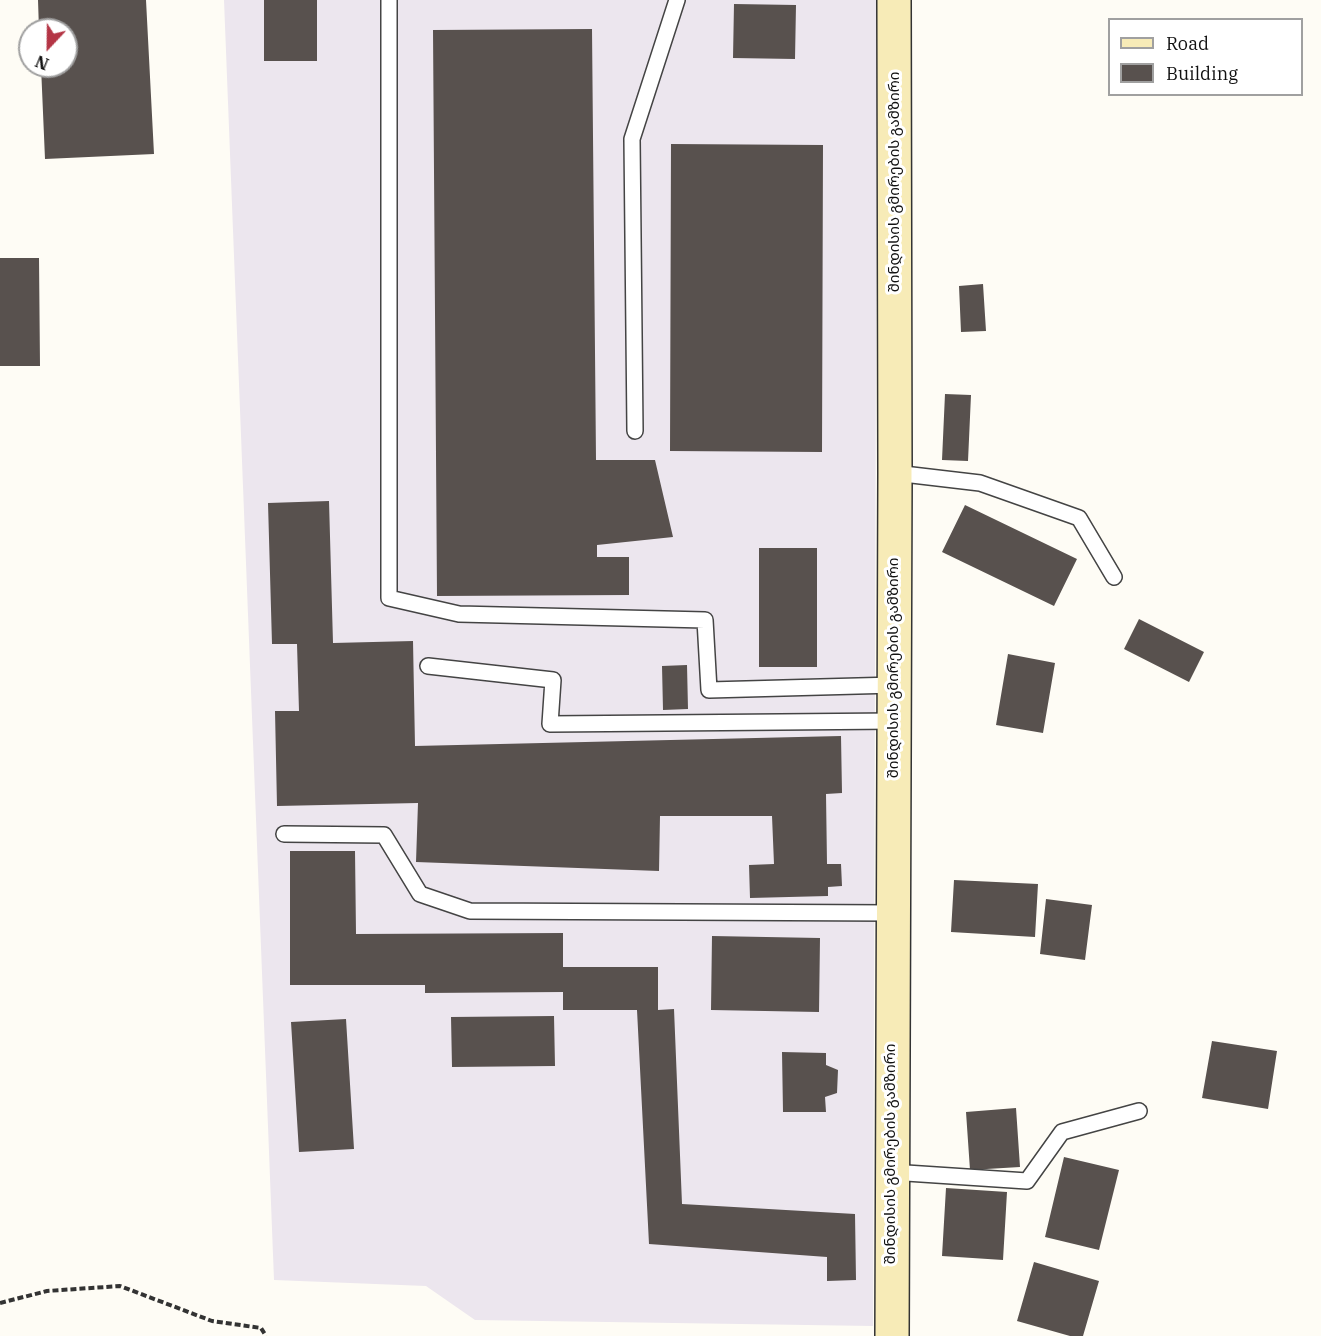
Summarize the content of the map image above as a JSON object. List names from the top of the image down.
{
  "streets": {
    "main road": ["შინდისის გმირების გამზირი"]
  },
  "legend": ["Road", "Building"],
  "north": "bottom"
}
